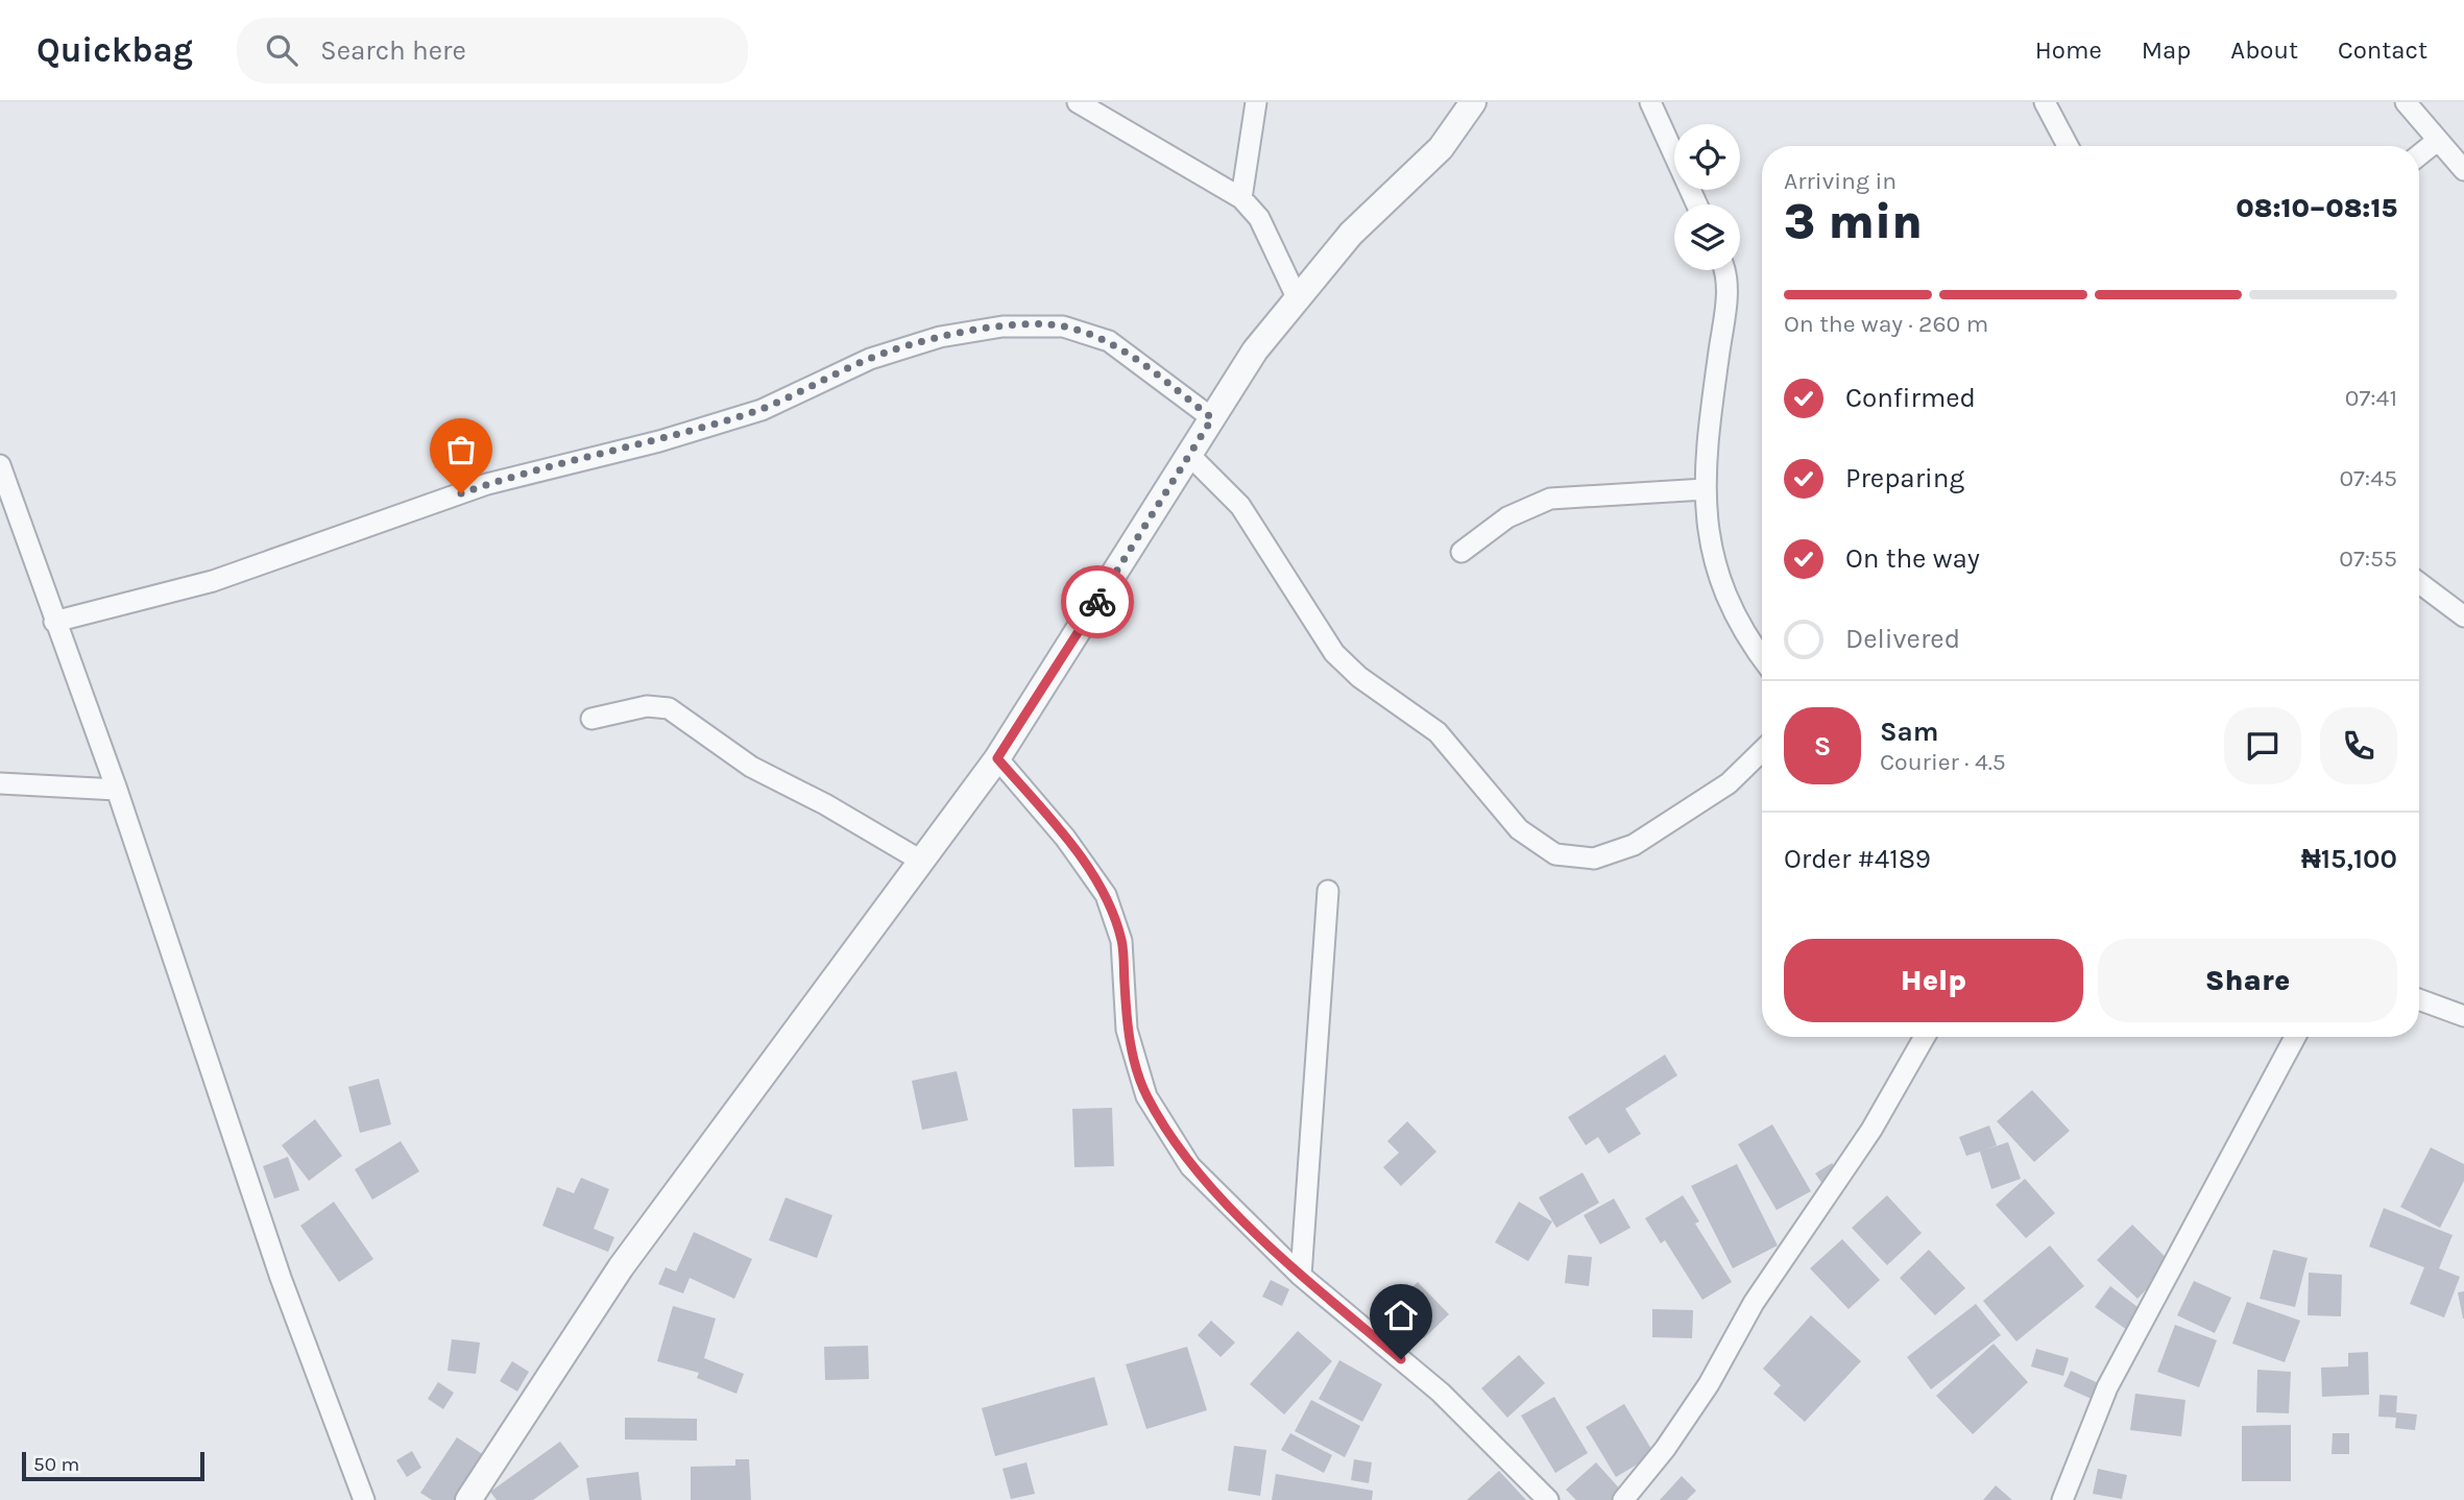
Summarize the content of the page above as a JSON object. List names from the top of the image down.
{
  "scale_bar": "50 m",
  "page": {
    "header": "Quickbag",
    "search": "Search here",
    "nav": [
      "Home",
      "Map",
      "About",
      "Contact"
    ],
    "heading": ["3 min", "Arriving in", "08:10–08:15"],
    "panel": [
      "Sam",
      "Courier · 4.5",
      "Order #4189",
      "₦15,100"
    ],
    "bar": "On the way · 260 m",
    "list": [
      ["Confirmed", "07:41"],
      ["Preparing", "07:45"],
      ["On the way", "07:55"],
      "Delivered"
    ],
    "round": "S",
    "buttons": ["Help", "Share"],
    "scale": "50 m"
  }
}
